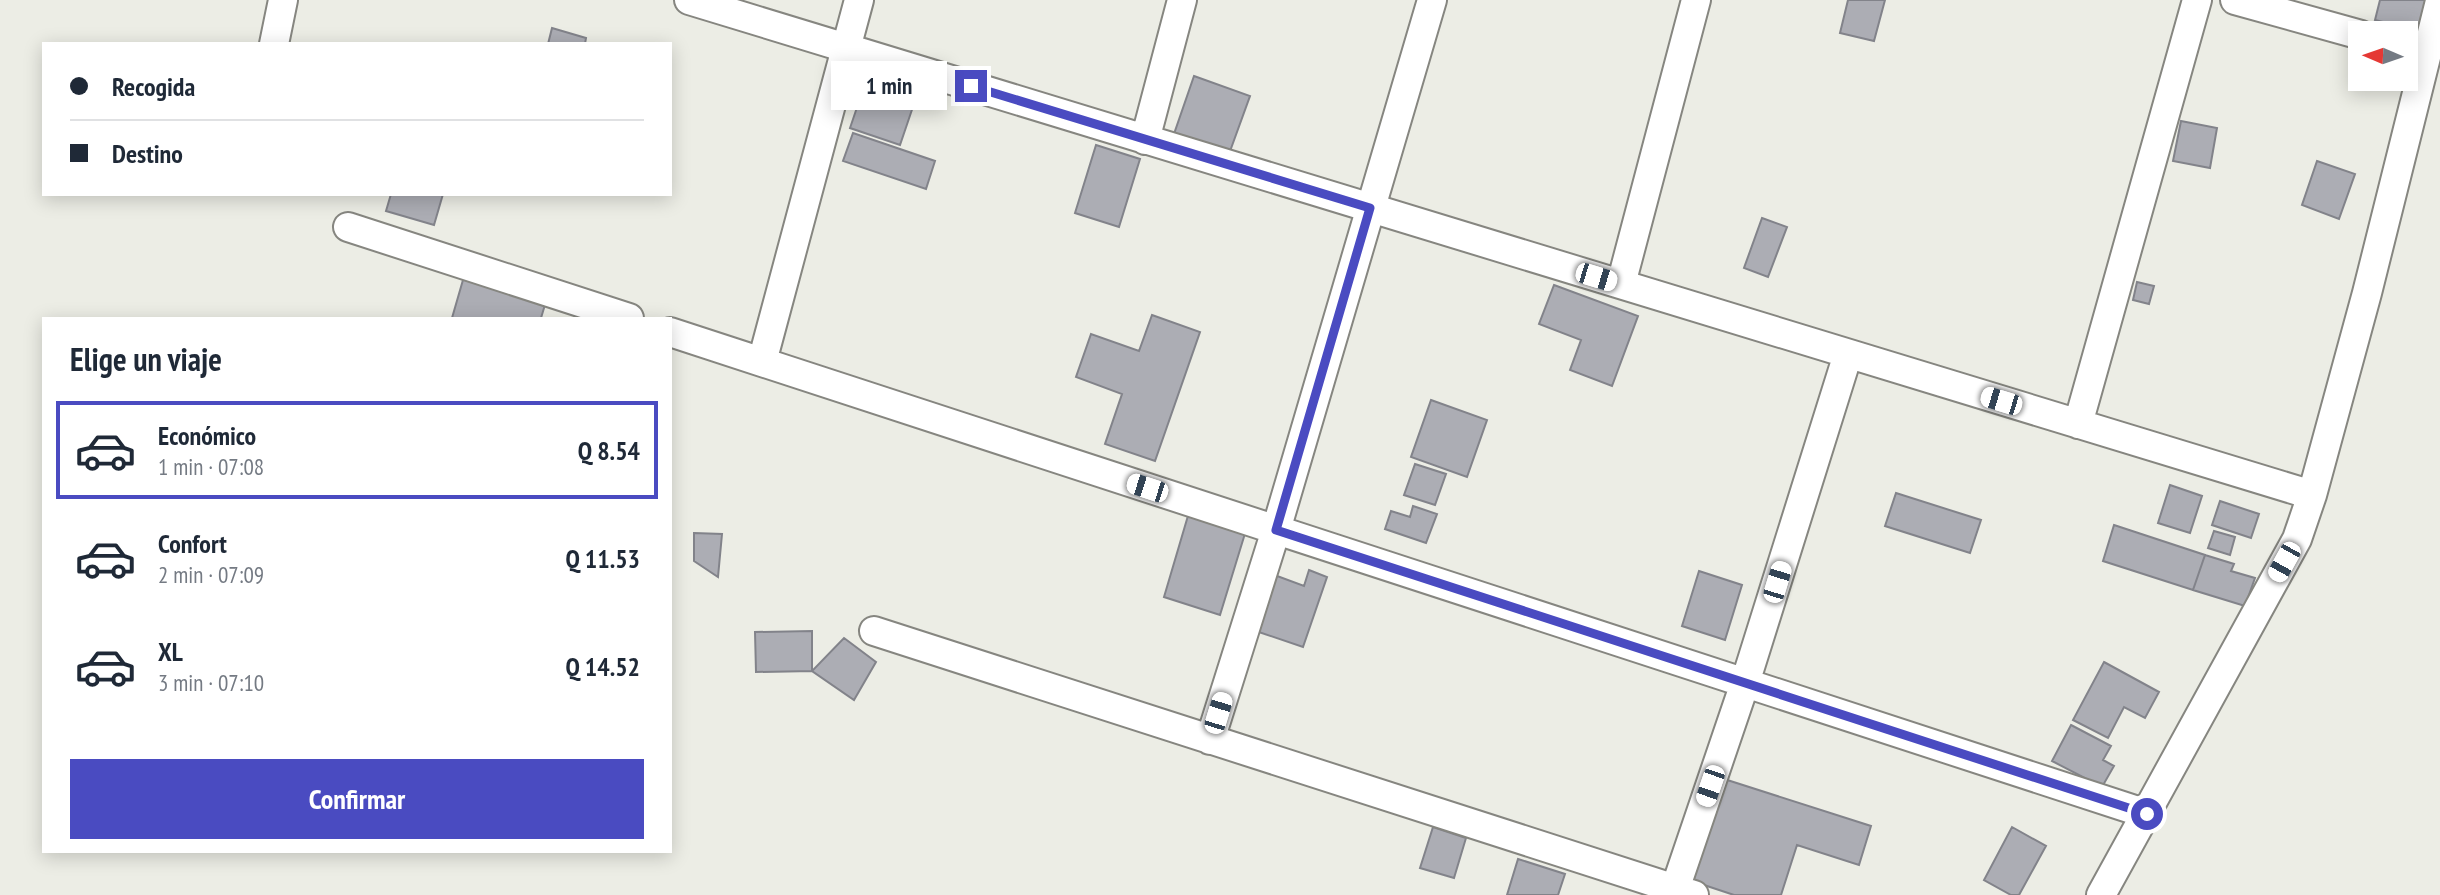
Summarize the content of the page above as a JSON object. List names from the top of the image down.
{
  "north": "left",
  "page": {
    "banner": ["Recogida", "Destino"],
    "bubble": "1 min",
    "heading": "Elige un viaje",
    "list": [
      {
        "name": "Económico",
        "note": "1 min · 07:08",
        "value": "Q 8.54"
      },
      {
        "name": "Confort",
        "note": "2 min · 07:09",
        "value": "Q 11.53"
      },
      {
        "name": "XL",
        "note": "3 min · 07:10",
        "value": "Q 14.52"
      }
    ],
    "buttons": "Confirmar"
  }
}
